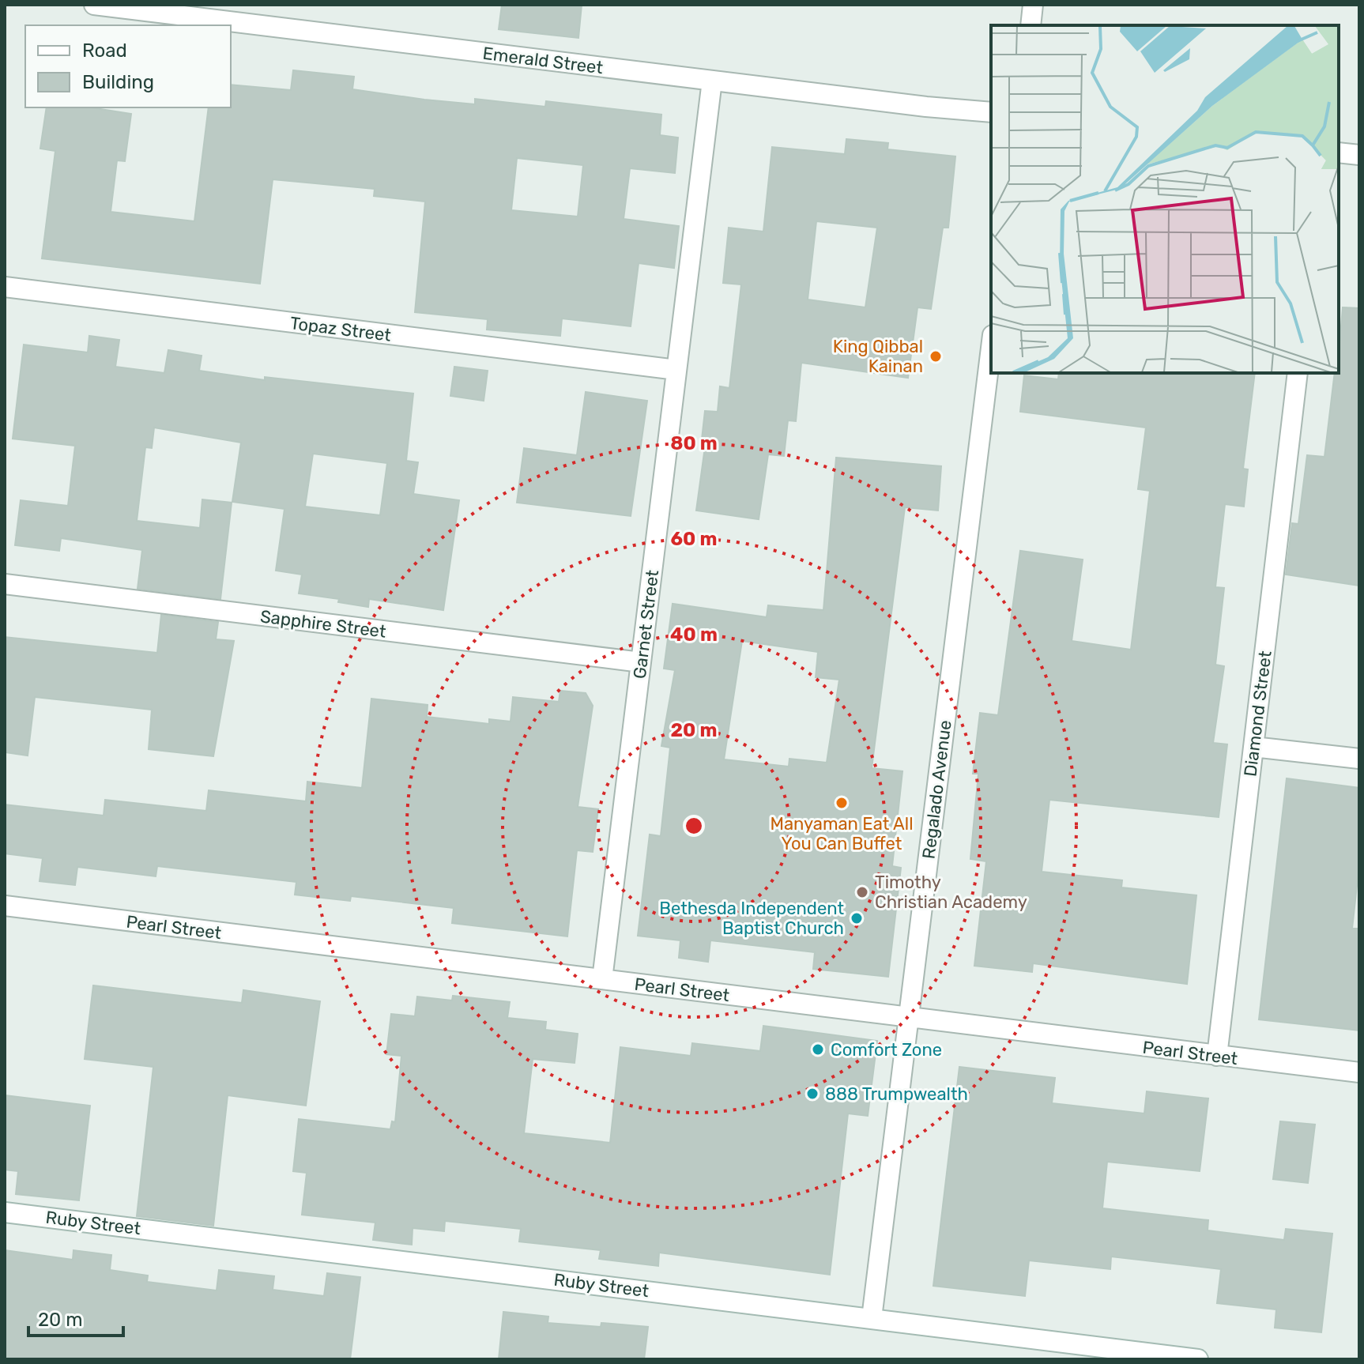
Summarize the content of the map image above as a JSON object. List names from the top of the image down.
{
  "streets": {
    "street": [
      "Emerald Street",
      "Topaz Street",
      "Sapphire Street",
      "Garnet Street",
      "Diamond Street",
      "Regalado Avenue",
      "Pearl Street",
      "Ruby Street"
    ]
  },
  "crossings": [
    ["Emerald Street", "Garnet Street"],
    ["Topaz Street", "Garnet Street"],
    ["Sapphire Street", "Garnet Street"],
    ["Garnet Street", "Pearl Street"],
    ["Diamond Street", "Pearl Street"],
    ["Regalado Avenue", "Pearl Street"],
    ["Regalado Avenue", "Ruby Street"]
  ],
  "places": [
    "King Qibbal Kainan",
    "Manyaman Eat All You Can Buffet",
    "Timothy Christian Academy",
    "Bethesda Independent Baptist Church",
    "Comfort Zone",
    "888 Trumpwealth"
  ],
  "legend": ["Road", "Building"],
  "scale_bar": "20 m",
  "rings": [
    "80 m",
    "60 m",
    "40 m",
    "20 m"
  ]
}
